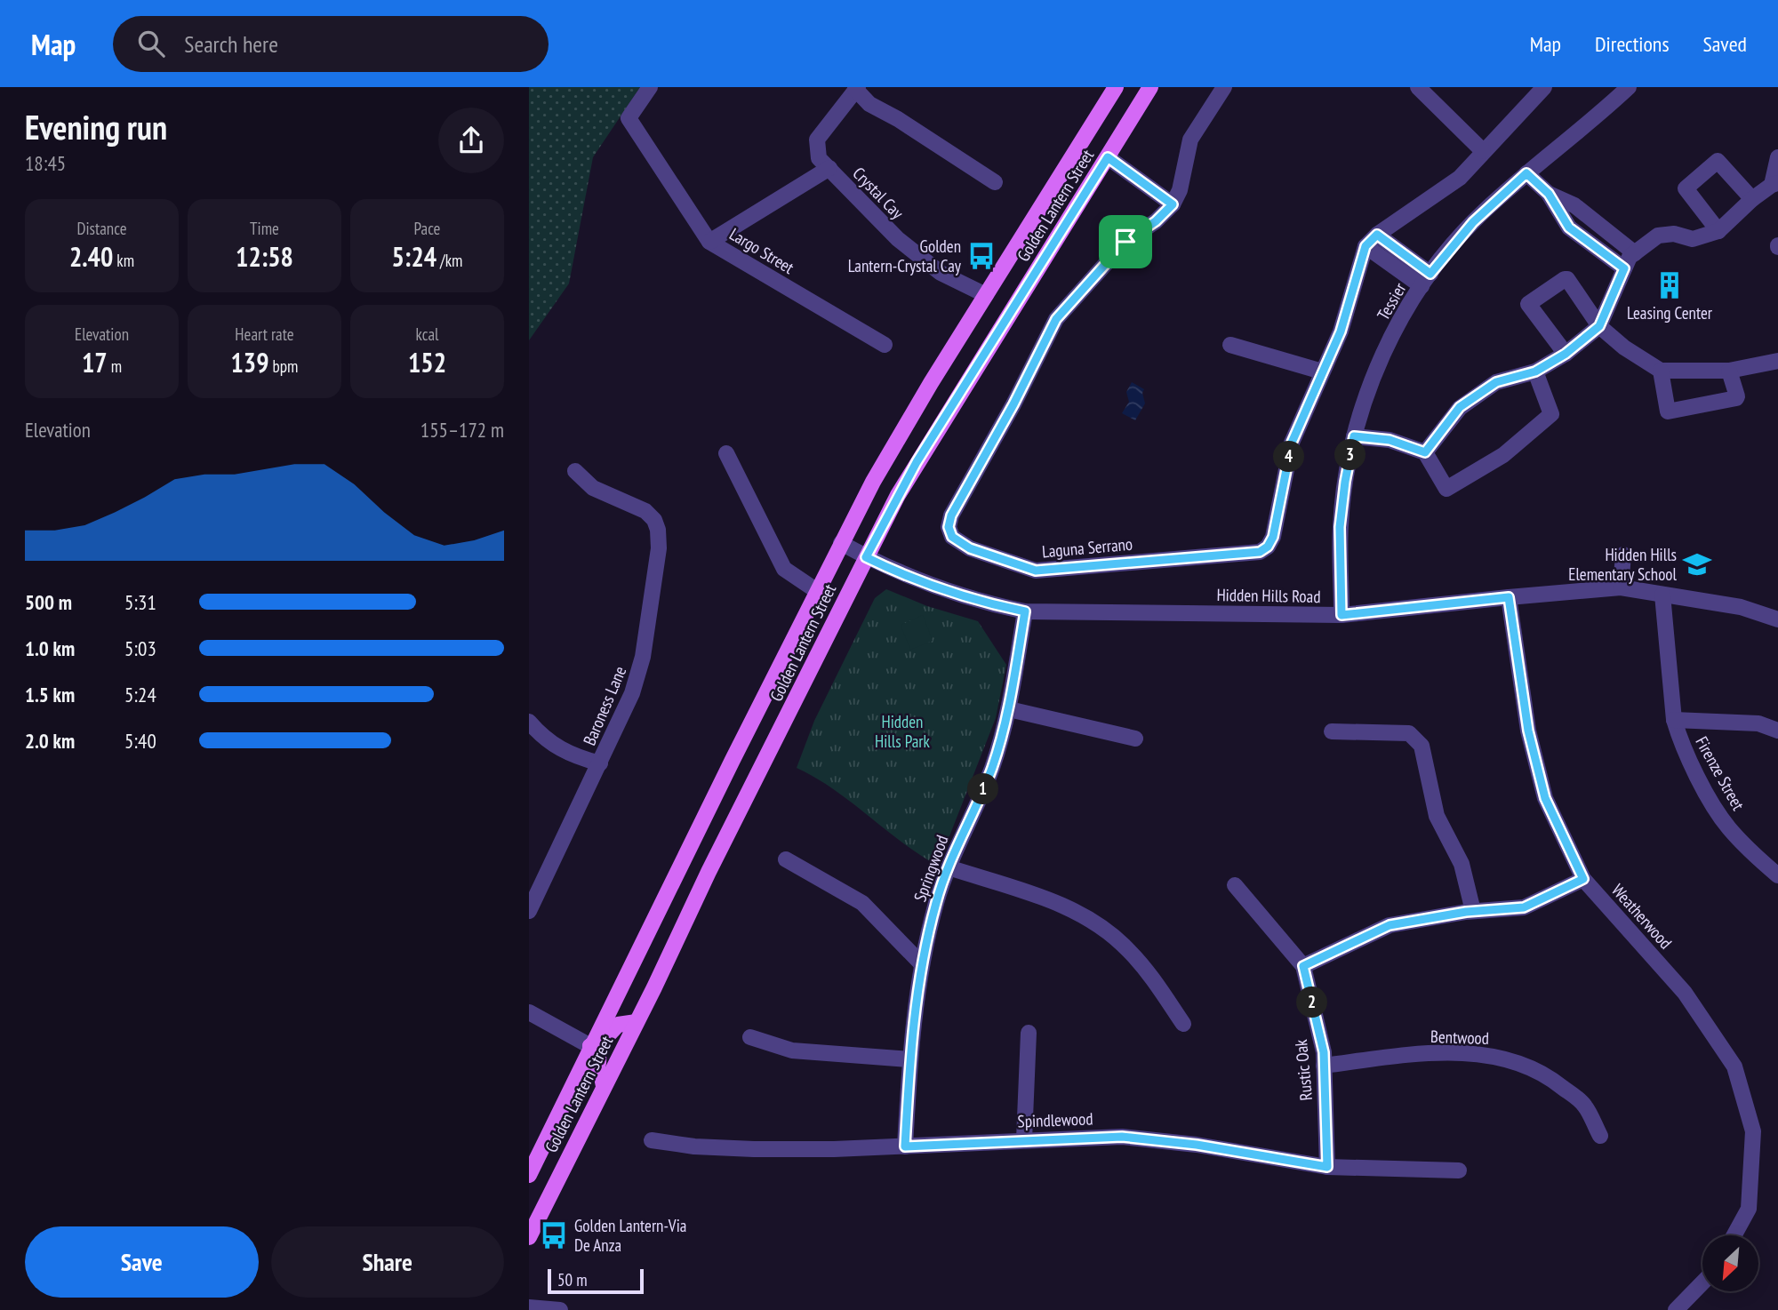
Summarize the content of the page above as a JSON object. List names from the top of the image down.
{
  "streets": {
    "main road": ["Golden Lantern Street"],
    "street": [
      "Crystal Cay",
      "Largo Street",
      "Tessier",
      "Laguna Serrano",
      "Hidden Hills Road",
      "Baroness Lane",
      "Firenze Street",
      "Springwood",
      "Weatherwood",
      "Bentwood",
      "Rustic Oak",
      "Spindlewood"
    ]
  },
  "crossings": [
    ["Crystal Cay", "Golden Lantern Street"],
    ["Crystal Cay", "Largo Street"],
    ["Golden Lantern Street", "Hidden Hills Road"],
    ["Tessier", "Hidden Hills Road"],
    ["Hidden Hills Road", "Firenze Street"],
    ["Hidden Hills Road", "Springwood"],
    ["Hidden Hills Road", "Weatherwood"],
    ["Springwood", "Spindlewood"],
    ["Bentwood", "Rustic Oak"],
    ["Rustic Oak", "Spindlewood"]
  ],
  "parks": ["Hidden Hills Park"],
  "places": {
    "bus stop": ["Golden Lantern-Crystal Cay", "Golden Lantern-Via De Anza"],
    "building": ["Leasing Center"],
    "school or university": ["Hidden Hills Elementary School"]
  },
  "scale_bar": "50 m",
  "north": "bottom left",
  "page": {
    "header": "Map",
    "search": "Search here",
    "nav": ["Map", "Directions", "Saved"],
    "heading": ["Evening run", "18:45"],
    "stats": [
      ["Distance", "2.40 km"],
      ["Time", "12:58"],
      ["Pace", "5:24 /km"],
      ["Elevation", "17 m"],
      ["Heart rate", "139 bpm"],
      ["kcal", "152"]
    ],
    "chart": ["Elevation", "155–172 m"],
    "pins": [
      "3",
      "4",
      "1",
      "2"
    ],
    "list": [
      {
        "name": "500 m",
        "note": "5:31"
      },
      {
        "name": "1.0 km",
        "note": "5:03"
      },
      {
        "name": "1.5 km",
        "note": "5:24"
      },
      {
        "name": "2.0 km",
        "note": "5:40"
      }
    ],
    "buttons": ["Save", "Share"],
    "scale": "50 m"
  }
}
